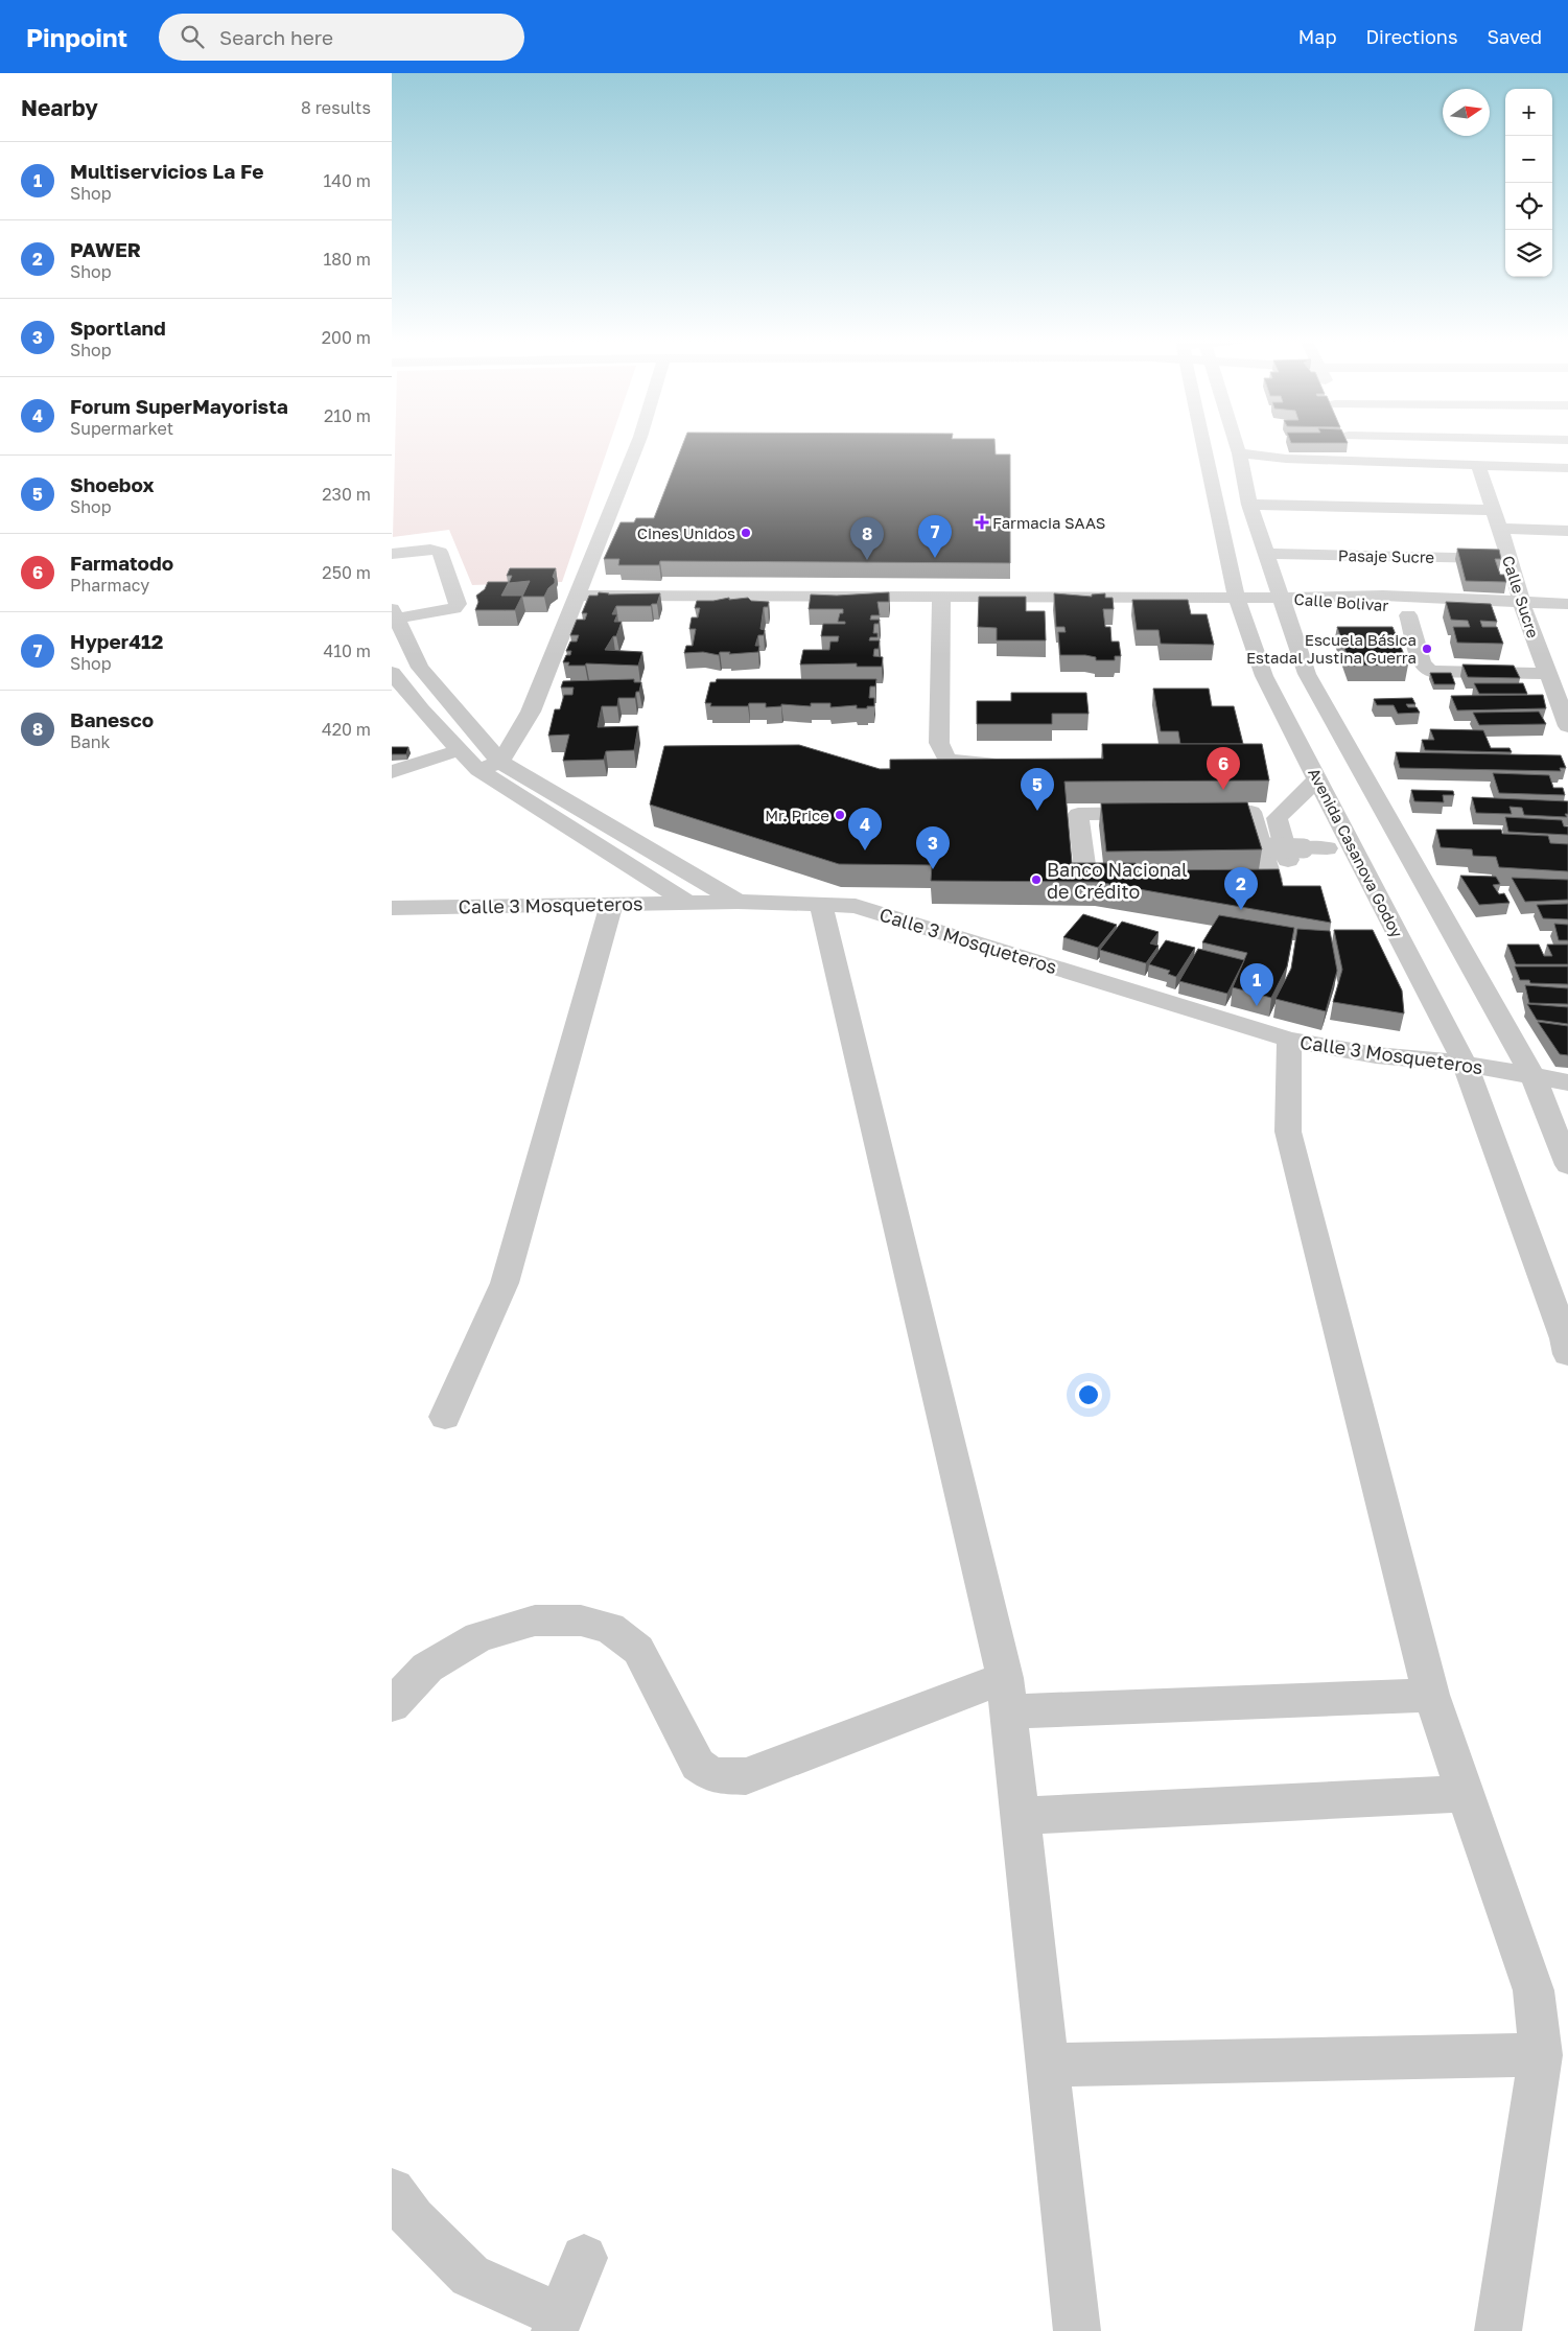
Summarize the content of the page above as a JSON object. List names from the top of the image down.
{
  "streets": {
    "street": [
      "Pasaje Sucre",
      "Calle Sucre",
      "Calle Bolivar",
      "Avenida Casanova Godoy",
      "Calle 3 Mosqueteros"
    ]
  },
  "crossings": [
    ["Pasaje Sucre", "Calle Sucre"],
    ["Calle Sucre", "Calle Bolivar"],
    ["Calle Bolivar", "Avenida Casanova Godoy"],
    ["Avenida Casanova Godoy", "Calle 3 Mosqueteros"]
  ],
  "places": {
    "health": ["Farmacia SAAS"],
    "other": [
      "Cines Unidos",
      "Escuela Básica Estadal Justina Guerra",
      "Mr. Price",
      "Banco Nacional de Crédito"
    ]
  },
  "north": "right",
  "page": {
    "header": "Pinpoint",
    "search": "Search here",
    "nav": ["Map", "Directions", "Saved"],
    "heading": ["Nearby", "8 results"],
    "map_buttons": ["+", "−"],
    "list": [
      {
        "mark": "1",
        "name": "Multiservicios La Fe",
        "note": "Shop",
        "value": "140 m"
      },
      {
        "mark": "2",
        "name": "PAWER",
        "note": "Shop",
        "value": "180 m"
      },
      {
        "mark": "3",
        "name": "Sportland",
        "note": "Shop",
        "value": "200 m"
      },
      {
        "mark": "4",
        "name": "Forum SuperMayorista",
        "note": "Supermarket",
        "value": "210 m"
      },
      {
        "mark": "5",
        "name": "Shoebox",
        "note": "Shop",
        "value": "230 m"
      },
      {
        "mark": "6",
        "name": "Farmatodo",
        "note": "Pharmacy",
        "value": "250 m"
      },
      {
        "mark": "7",
        "name": "Hyper412",
        "note": "Shop",
        "value": "410 m"
      },
      {
        "mark": "8",
        "name": "Banesco",
        "note": "Bank",
        "value": "420 m"
      }
    ],
    "pins": [
      "7",
      "8",
      "6",
      "5",
      "4",
      "3",
      "2",
      "1"
    ]
  }
}
